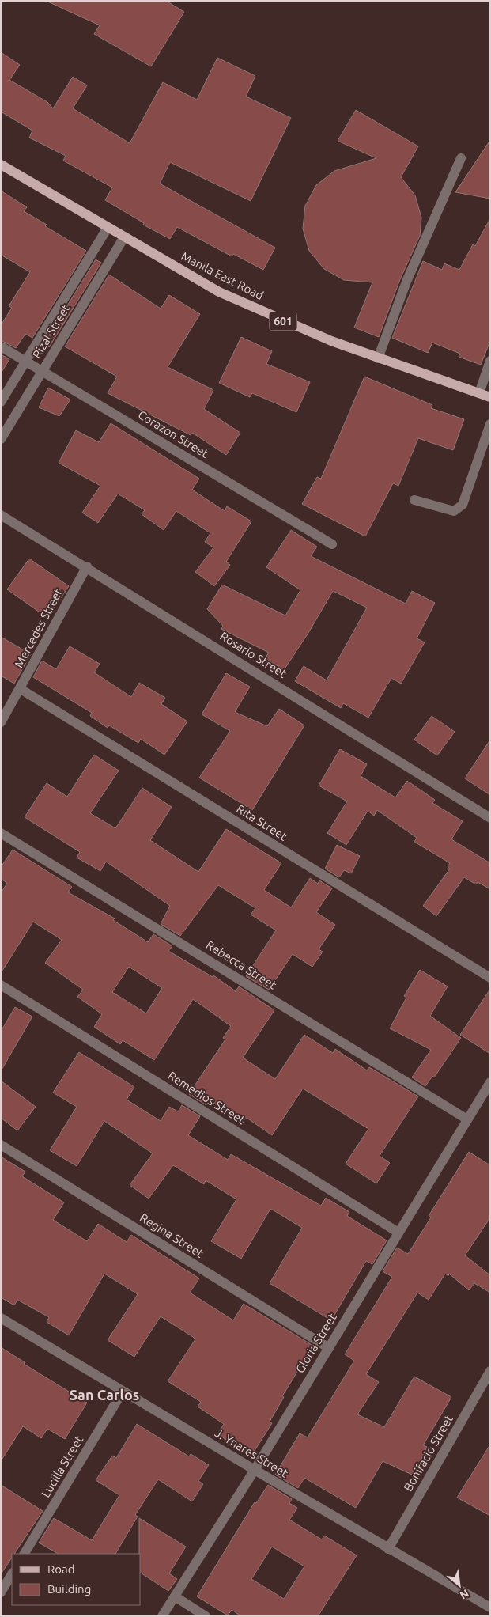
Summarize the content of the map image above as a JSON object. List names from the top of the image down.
{
  "streets": {
    "main road": ["Manila East Road", "601"],
    "street": [
      "Rizal Street",
      "Corazon Street",
      "Mercedes Street",
      "Rosario Street",
      "Rita Street",
      "Rebecca Street",
      "Remedios Street",
      "Regina Street",
      "Gloria Street",
      "J. Ynares Street",
      "Bonifacio Street",
      "Lucilla Street"
    ]
  },
  "crossings": [
    ["Manila East Road", "Rizal Street"],
    ["Rizal Street", "Corazon Street"],
    ["Mercedes Street", "Rosario Street"],
    ["Mercedes Street", "Rita Street"],
    ["Rebecca Street", "Gloria Street"],
    ["Remedios Street", "Gloria Street"],
    ["Regina Street", "Gloria Street"],
    ["Gloria Street", "J. Ynares Street"],
    ["J. Ynares Street", "Bonifacio Street"],
    ["J. Ynares Street", "Lucilla Street"]
  ],
  "districts": ["San Carlos"],
  "legend": ["Road", "Building"],
  "north": "bottom right"
}
